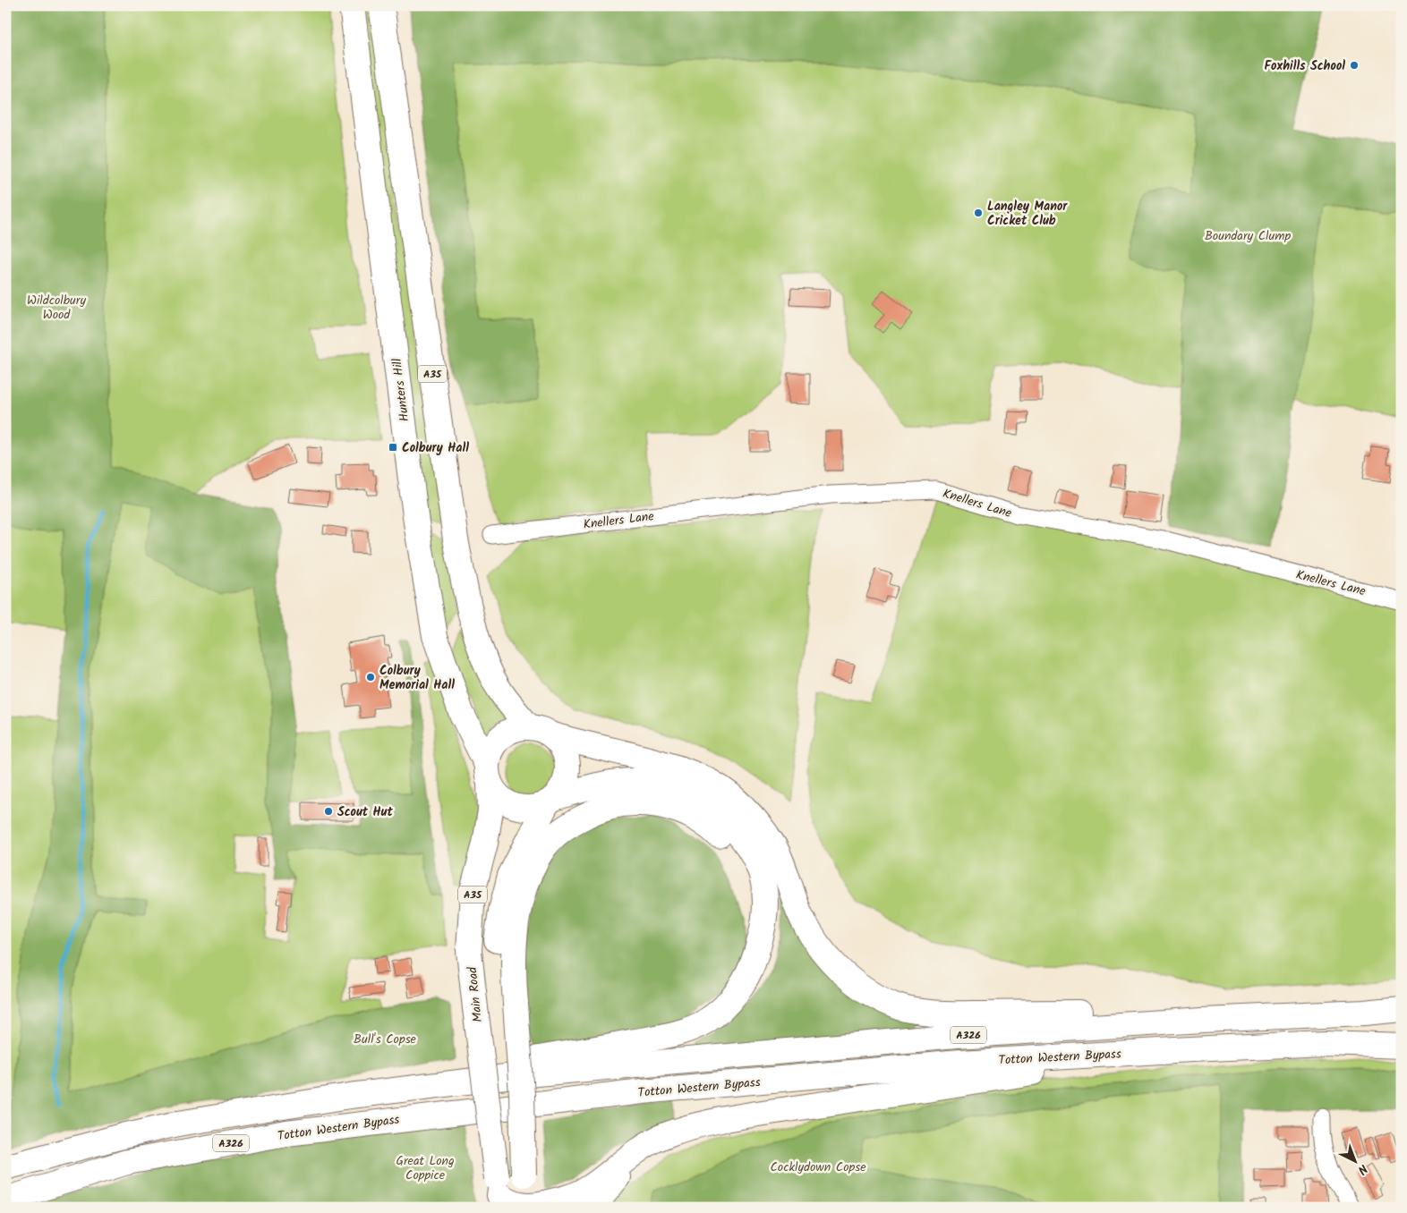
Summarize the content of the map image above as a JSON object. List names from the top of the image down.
{
  "streets": {
    "main road": [
      "A35",
      "Hunters Hill",
      "Main Road",
      "A326",
      "Totton Western Bypass"
    ],
    "street": ["Knellers Lane"]
  },
  "crossings": [
    ["A35", "Hunters Hill"],
    ["A35", "Main Road"],
    ["Hunters Hill", "Main Road"]
  ],
  "parks": [
    "Boundary Clump",
    "Wildcolbury Wood",
    "Bull's Copse",
    "Great Long Coppice",
    "Cocklydown Copse"
  ],
  "places": {
    "other": [
      "Foxhills School",
      "Langley Manor Cricket Club",
      "Colbury Memorial Hall",
      "Scout Hut"
    ],
    "transit": ["Colbury Hall"]
  },
  "north": "bottom right"
}
